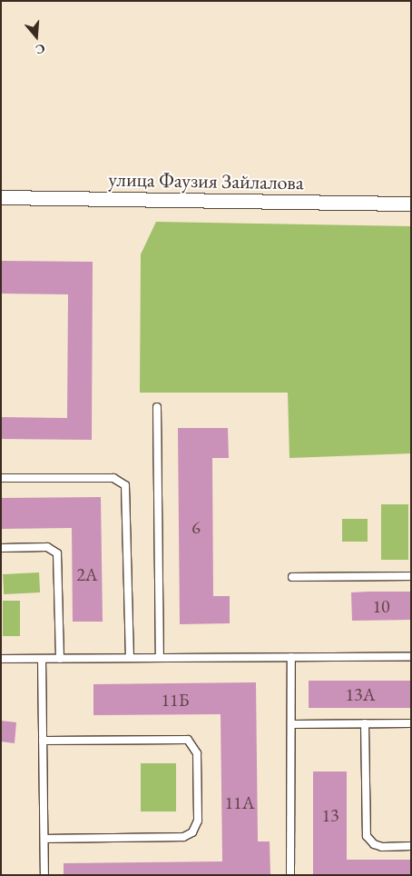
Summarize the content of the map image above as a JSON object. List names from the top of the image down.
{
  "streets": {
    "street": ["улица Фаузия Зайлалова"]
  },
  "house_numbers": [
    "6",
    "2А",
    "10",
    "13А",
    "11Б",
    "11А",
    "13"
  ],
  "north": "bottom"
}
